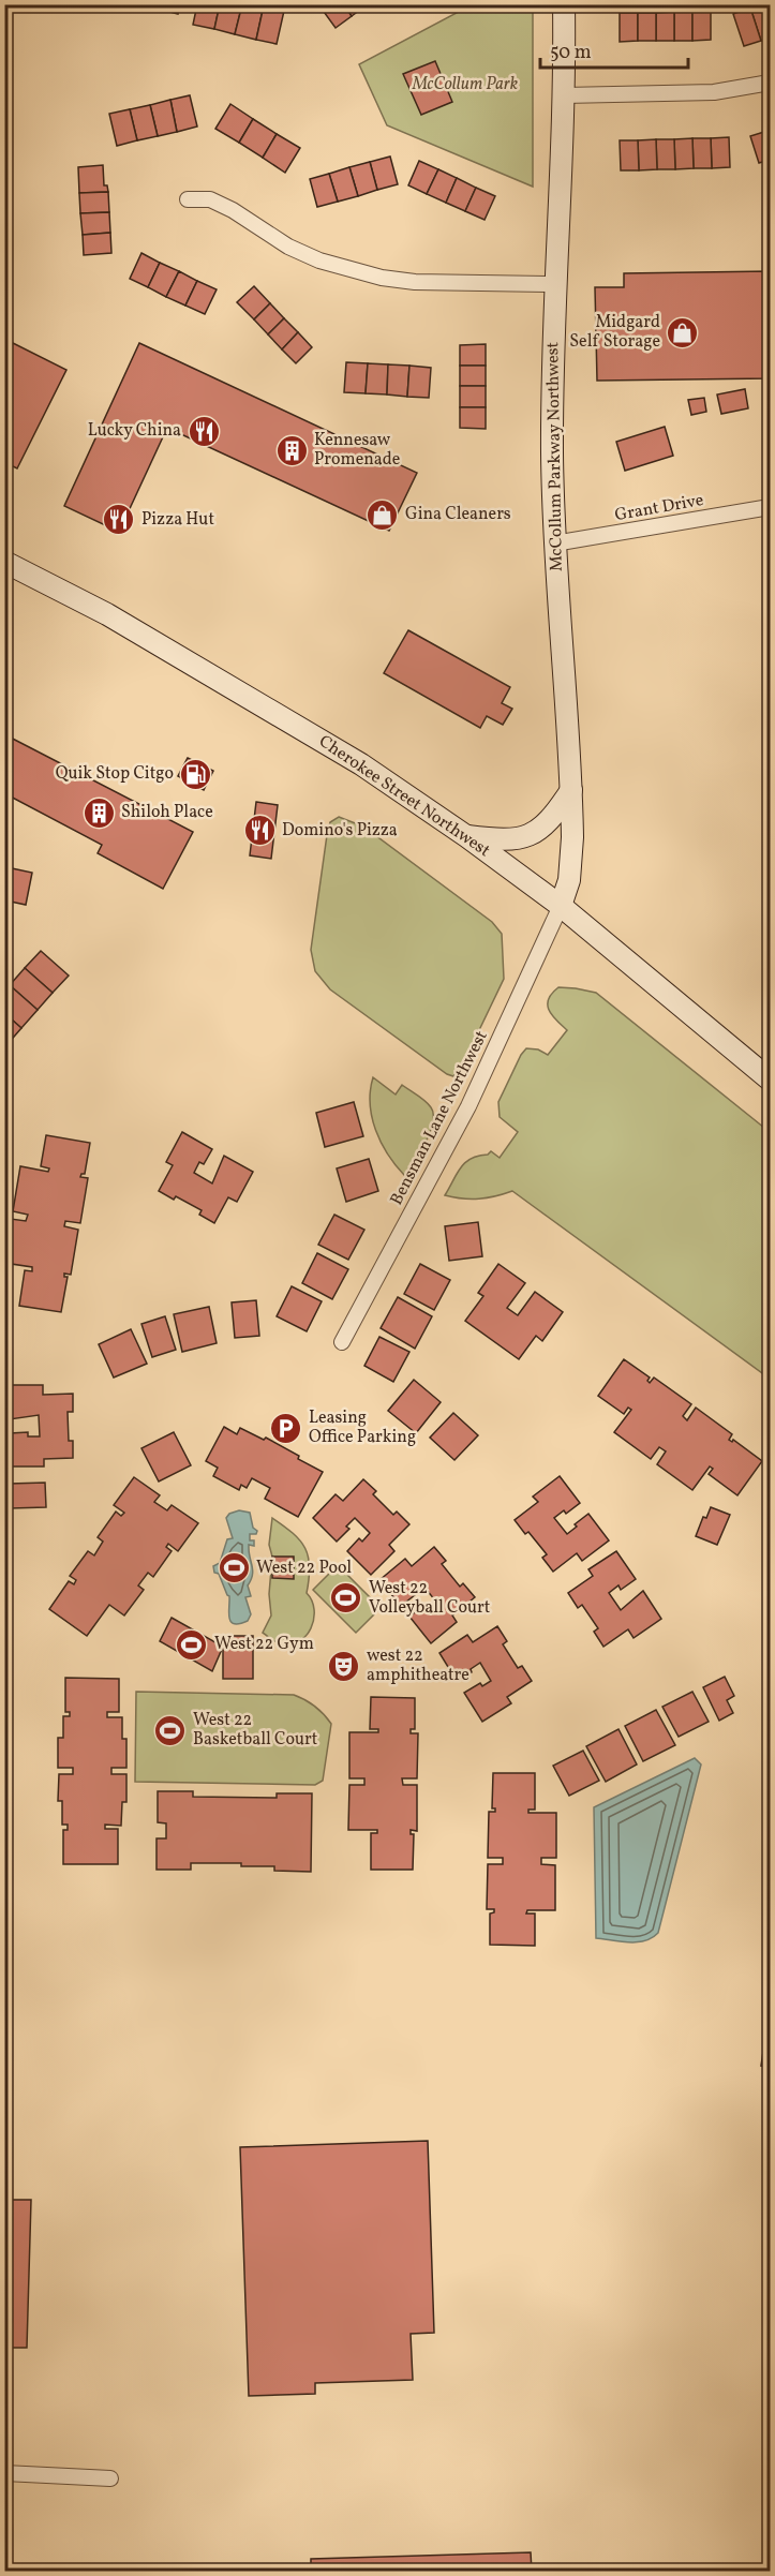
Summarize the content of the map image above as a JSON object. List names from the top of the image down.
{
  "streets": {
    "main road": ["McCollum Parkway Northwest", "Cherokee Street Northwest"],
    "street": ["Grant Drive", "Bensman Lane Northwest"]
  },
  "crossings": [
    ["McCollum Parkway Northwest", "Grant Drive"],
    ["McCollum Parkway Northwest", "Cherokee Street Northwest"],
    ["McCollum Parkway Northwest", "Bensman Lane Northwest"],
    ["Cherokee Street Northwest", "Bensman Lane Northwest"]
  ],
  "parks": ["McCollum Park"],
  "places": {
    "shop": ["Midgard Self Storage", "Gina Cleaners"],
    "restaurant": ["Lucky China", "Pizza Hut", "Domino's Pizza"],
    "building": ["Kennesaw Promenade", "Shiloh Place"],
    "fuel station": ["Quik Stop Citgo"],
    "parking": ["Leasing Office Parking"],
    "sports": [
      "West 22 Pool",
      "West 22 Volleyball Court",
      "West 22 Gym",
      "West 22 Basketball Court"
    ],
    "theatre": ["west 22 amphitheatre"]
  },
  "scale_bar": "50 m"
}
